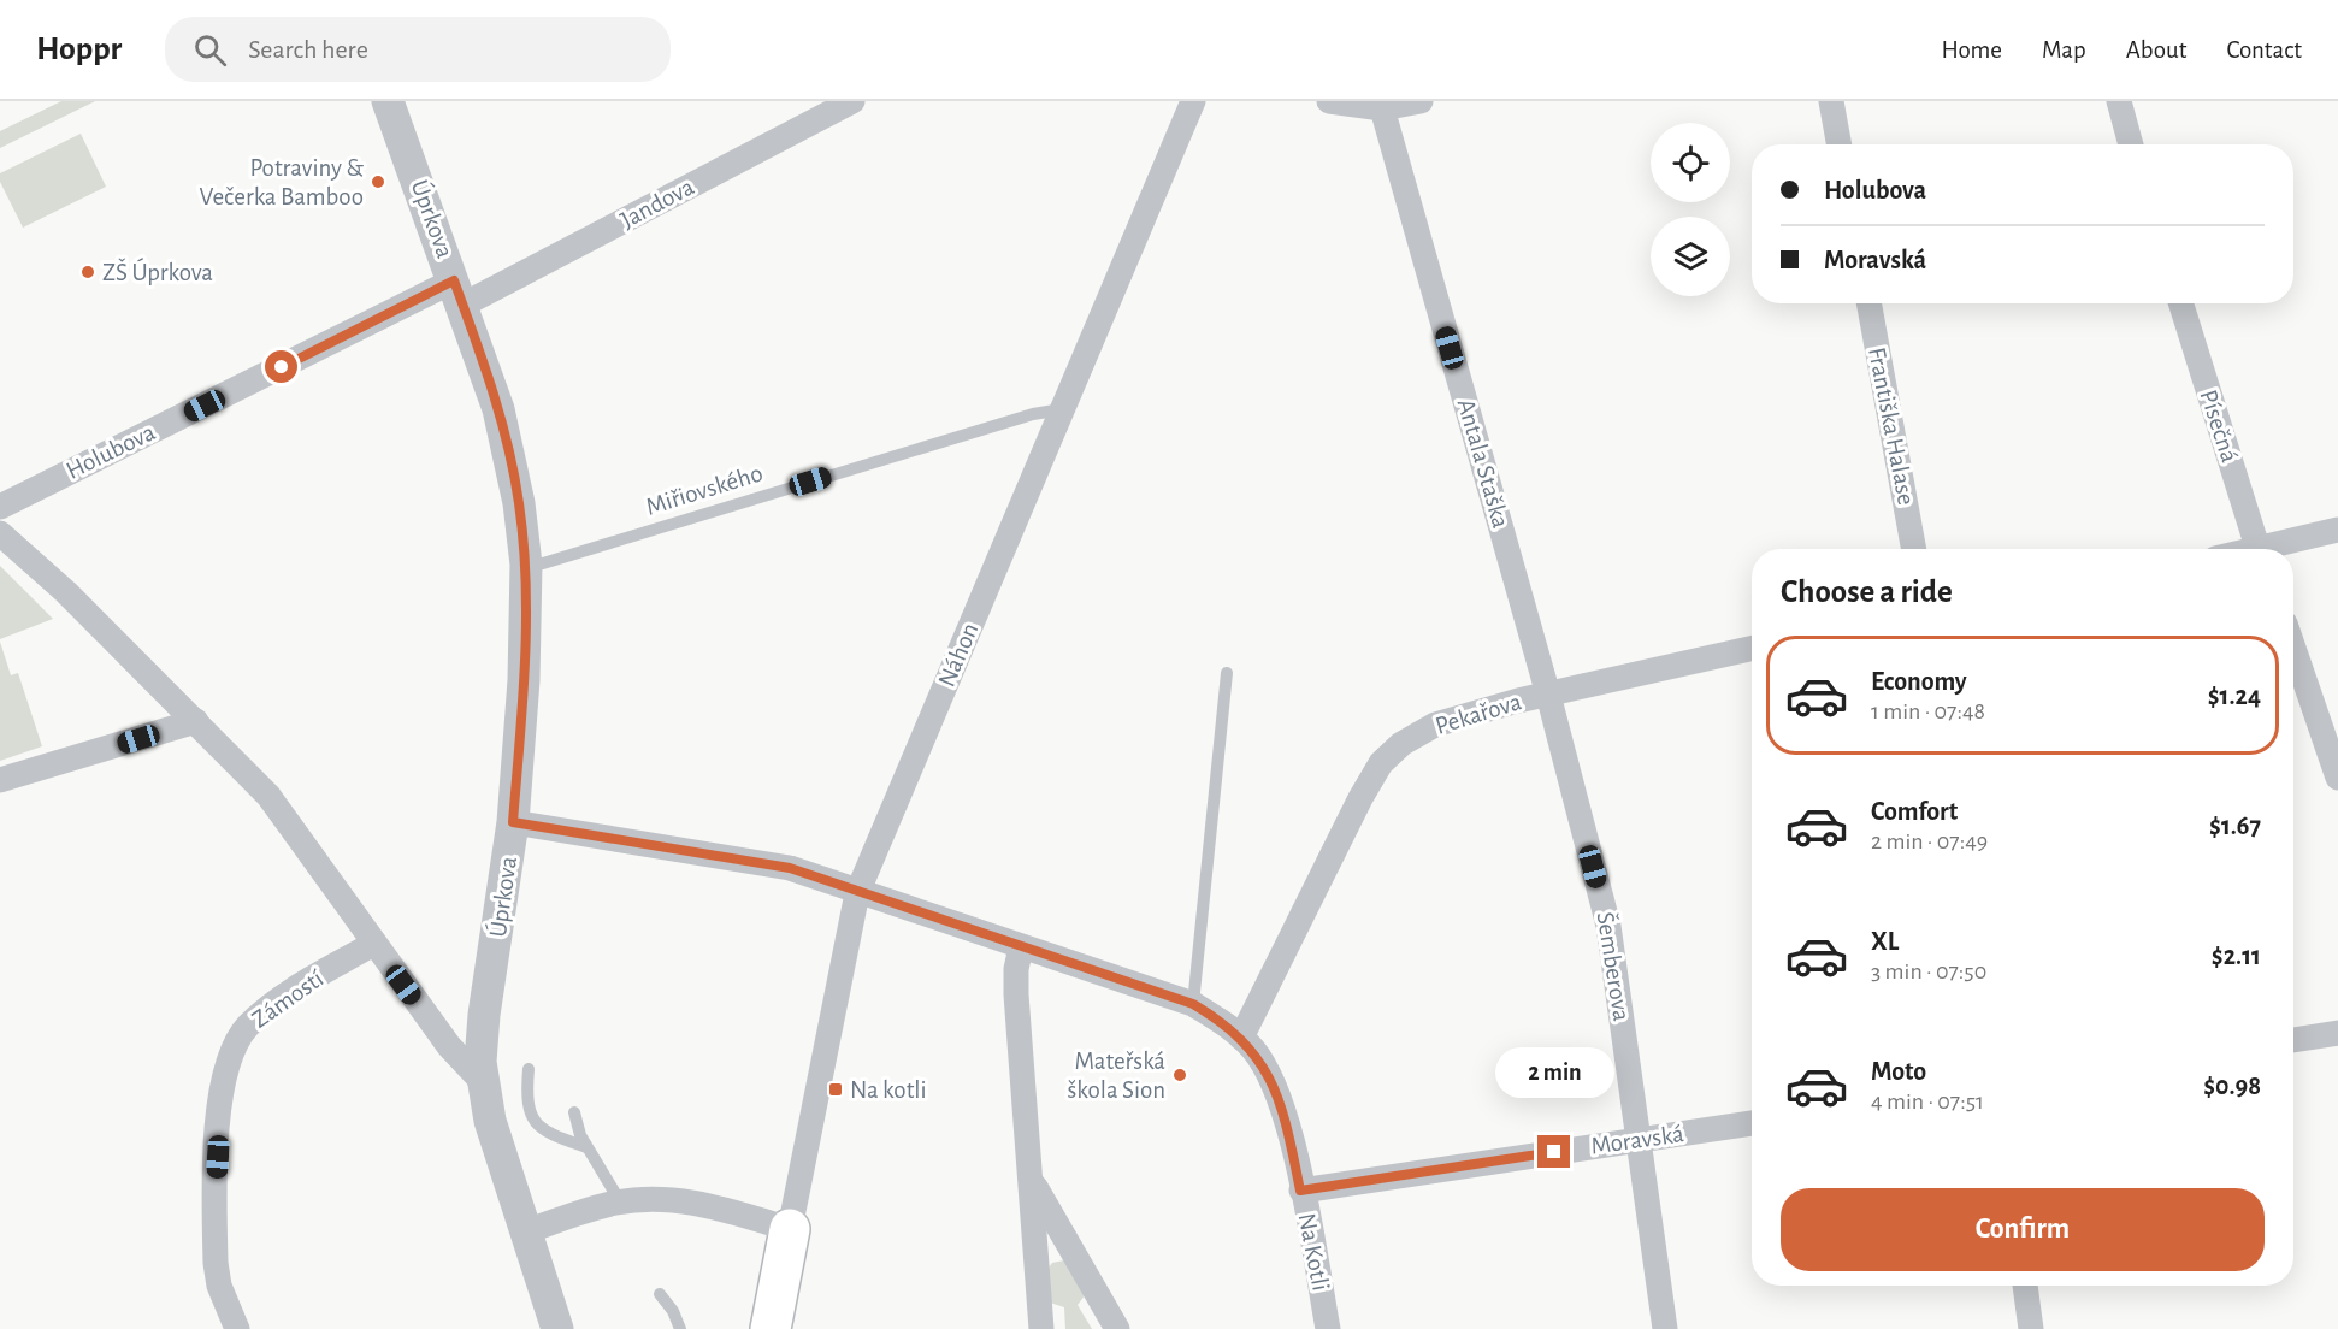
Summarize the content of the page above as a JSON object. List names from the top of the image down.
{
  "streets": {
    "street": [
      "Jandova",
      "Úprkova",
      "Františka Halase",
      "Písečná",
      "Holubova",
      "Antala Staška",
      "Náhon",
      "Pekařova",
      "Šemberova",
      "Zámostí",
      "Moravská",
      "Na Kotli"
    ],
    "lane": ["Miřiovského"]
  },
  "crossings": [
    ["Jandova", "Úprkova"],
    ["Jandova", "Holubova"],
    ["Úprkova", "Holubova"],
    ["Úprkova", "Miřiovského"],
    ["Úprkova", "Na Kotli"],
    ["Antala Staška", "Pekařova"],
    ["Antala Staška", "Šemberova"],
    ["Miřiovského", "Náhon"],
    ["Náhon", "Na Kotli"],
    ["Pekařova", "Šemberova"],
    ["Pekařova", "Na Kotli"],
    ["Šemberova", "Moravská"],
    ["Moravská", "Na Kotli"]
  ],
  "places": {
    "other": ["Potraviny & Večerka Bamboo", "ZŠ Úprkova", "Mateřská škola Sion"],
    "transit": ["Na kotli"]
  },
  "page": {
    "header": "Hoppr",
    "search": "Search here",
    "nav": [
      "Home",
      "Map",
      "About",
      "Contact"
    ],
    "banner": ["Holubova", "Moravská"],
    "heading": "Choose a ride",
    "list": [
      {
        "name": "Economy",
        "note": "1 min · 07:48",
        "value": "$1.24"
      },
      {
        "name": "Comfort",
        "note": "2 min · 07:49",
        "value": "$1.67"
      },
      {
        "name": "XL",
        "note": "3 min · 07:50",
        "value": "$2.11"
      },
      {
        "name": "Moto",
        "note": "4 min · 07:51",
        "value": "$0.98"
      }
    ],
    "bubble": "2 min",
    "buttons": "Confirm"
  }
}
